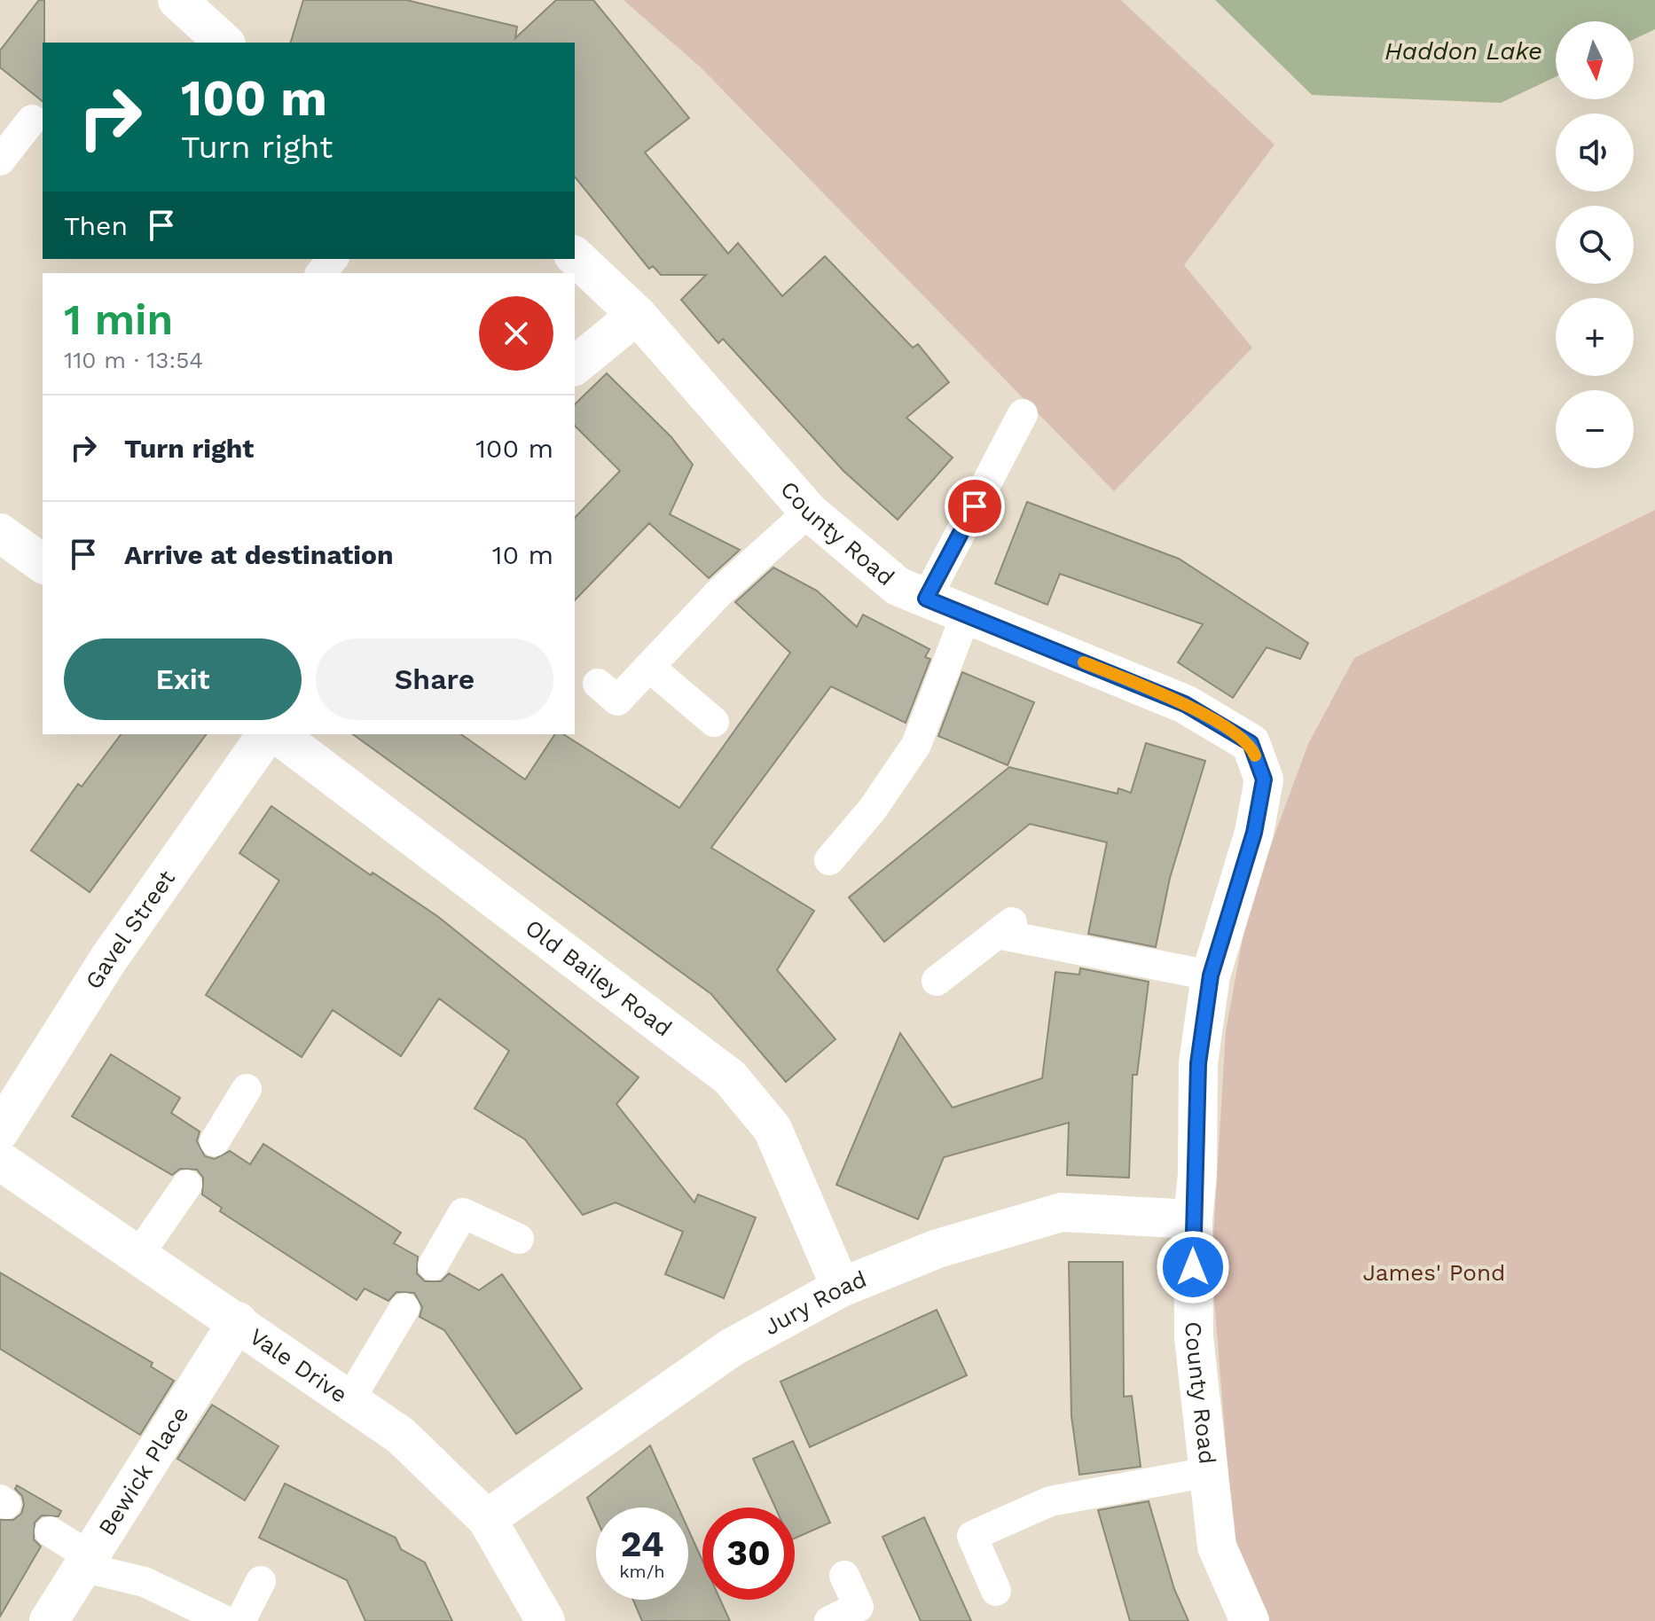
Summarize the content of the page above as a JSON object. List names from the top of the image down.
{
  "streets": {
    "street": [
      "County Road",
      "Gavel Street",
      "Old Bailey Road",
      "Jury Road",
      "Vale Drive",
      "Bewick Place"
    ]
  },
  "crossings": [
    ["County Road", "Jury Road"],
    ["Old Bailey Road", "Jury Road"],
    ["Jury Road", "Vale Drive"],
    ["Vale Drive", "Bewick Place"]
  ],
  "water": ["Haddon Lake"],
  "parks": ["James' Pond"],
  "north": "bottom",
  "page": {
    "map_buttons": ["+", "−"],
    "turn": ["100 m", "Turn right"],
    "then": "Then",
    "heading": ["1 min", "110 m · 13:54"],
    "list": [
      {
        "name": "Turn right",
        "value": "100 m"
      },
      {
        "name": "Arrive at destination",
        "value": "10 m"
      }
    ],
    "buttons": ["Exit", "Share"],
    "speed": "24 km/h",
    "limit": "30"
  }
}
